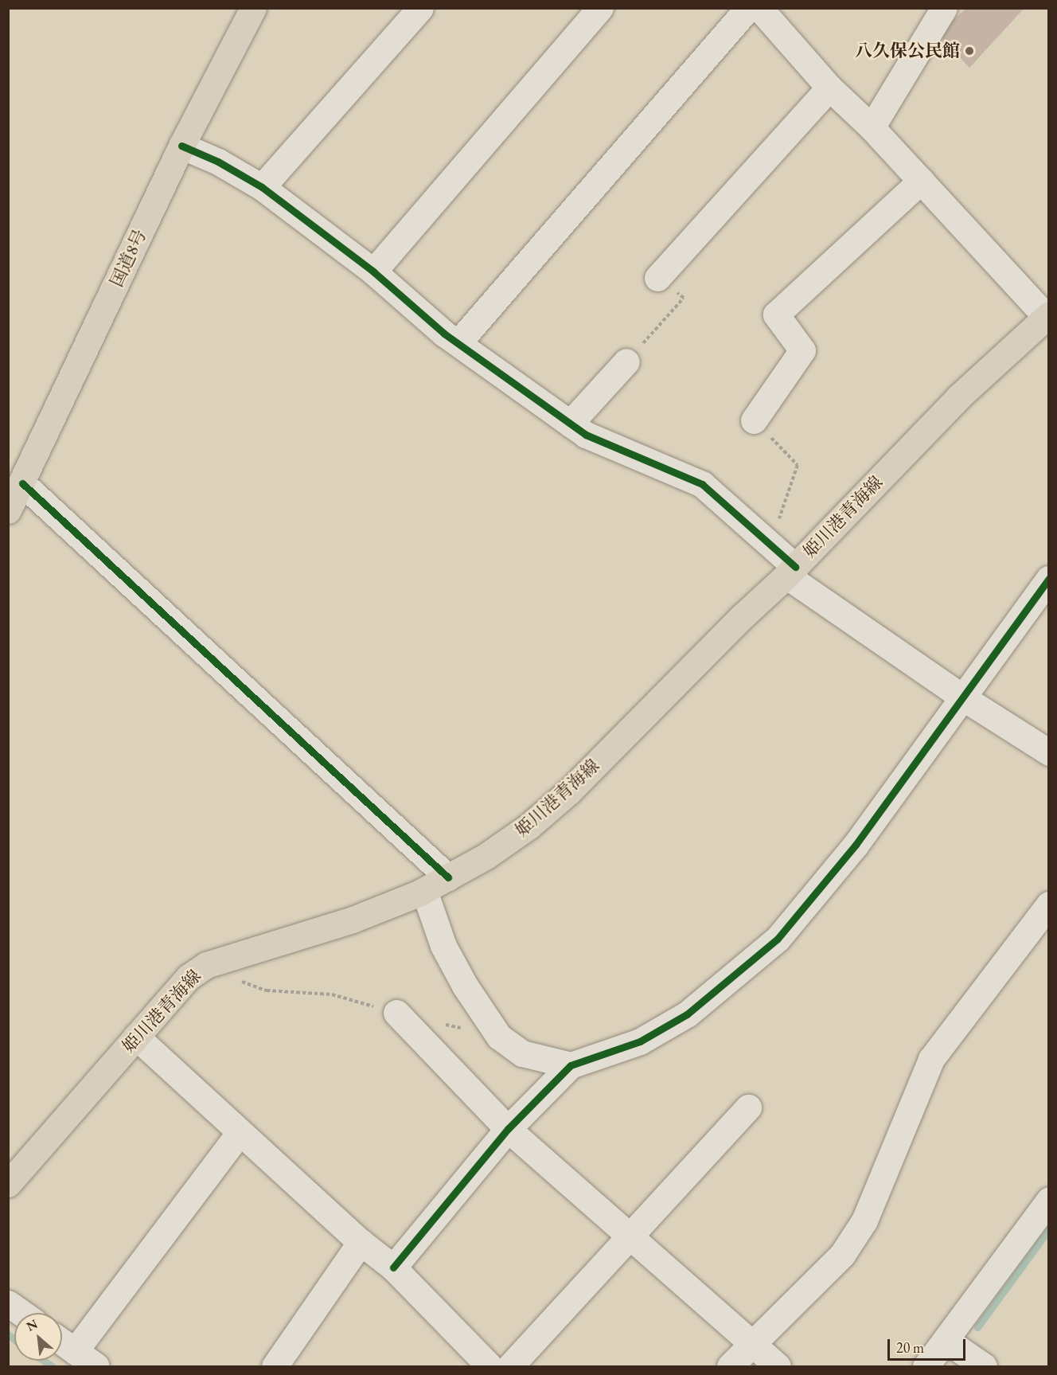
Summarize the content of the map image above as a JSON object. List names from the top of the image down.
{
  "streets": {
    "main road": ["国道8号", "姫川港青海線"]
  },
  "places": ["八久保公民館"],
  "scale_bar": "20 m",
  "north": "top left"
}
